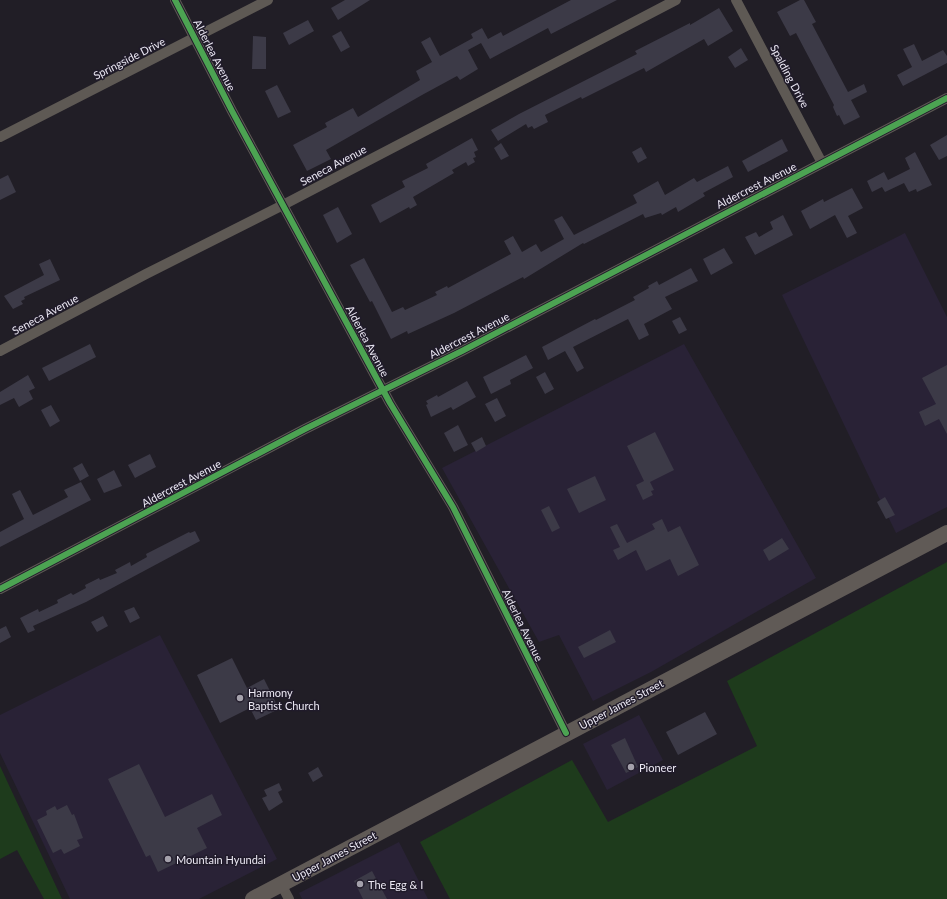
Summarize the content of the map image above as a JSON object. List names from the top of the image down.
{
  "streets": {
    "main road": ["Upper James Street"],
    "street": [
      "Alderlea Avenue",
      "Springside Drive",
      "Spalding Drive",
      "Seneca Avenue",
      "Aldercrest Avenue"
    ]
  },
  "crossings": [
    ["Alderlea Avenue", "Springside Drive"],
    ["Alderlea Avenue", "Seneca Avenue"],
    ["Alderlea Avenue", "Aldercrest Avenue"],
    ["Alderlea Avenue", "Upper James Street"],
    ["Spalding Drive", "Aldercrest Avenue"]
  ],
  "places": [
    "Harmony Baptist Church",
    "Pioneer",
    "Mountain Hyundai",
    "The Egg & I"
  ]
}
